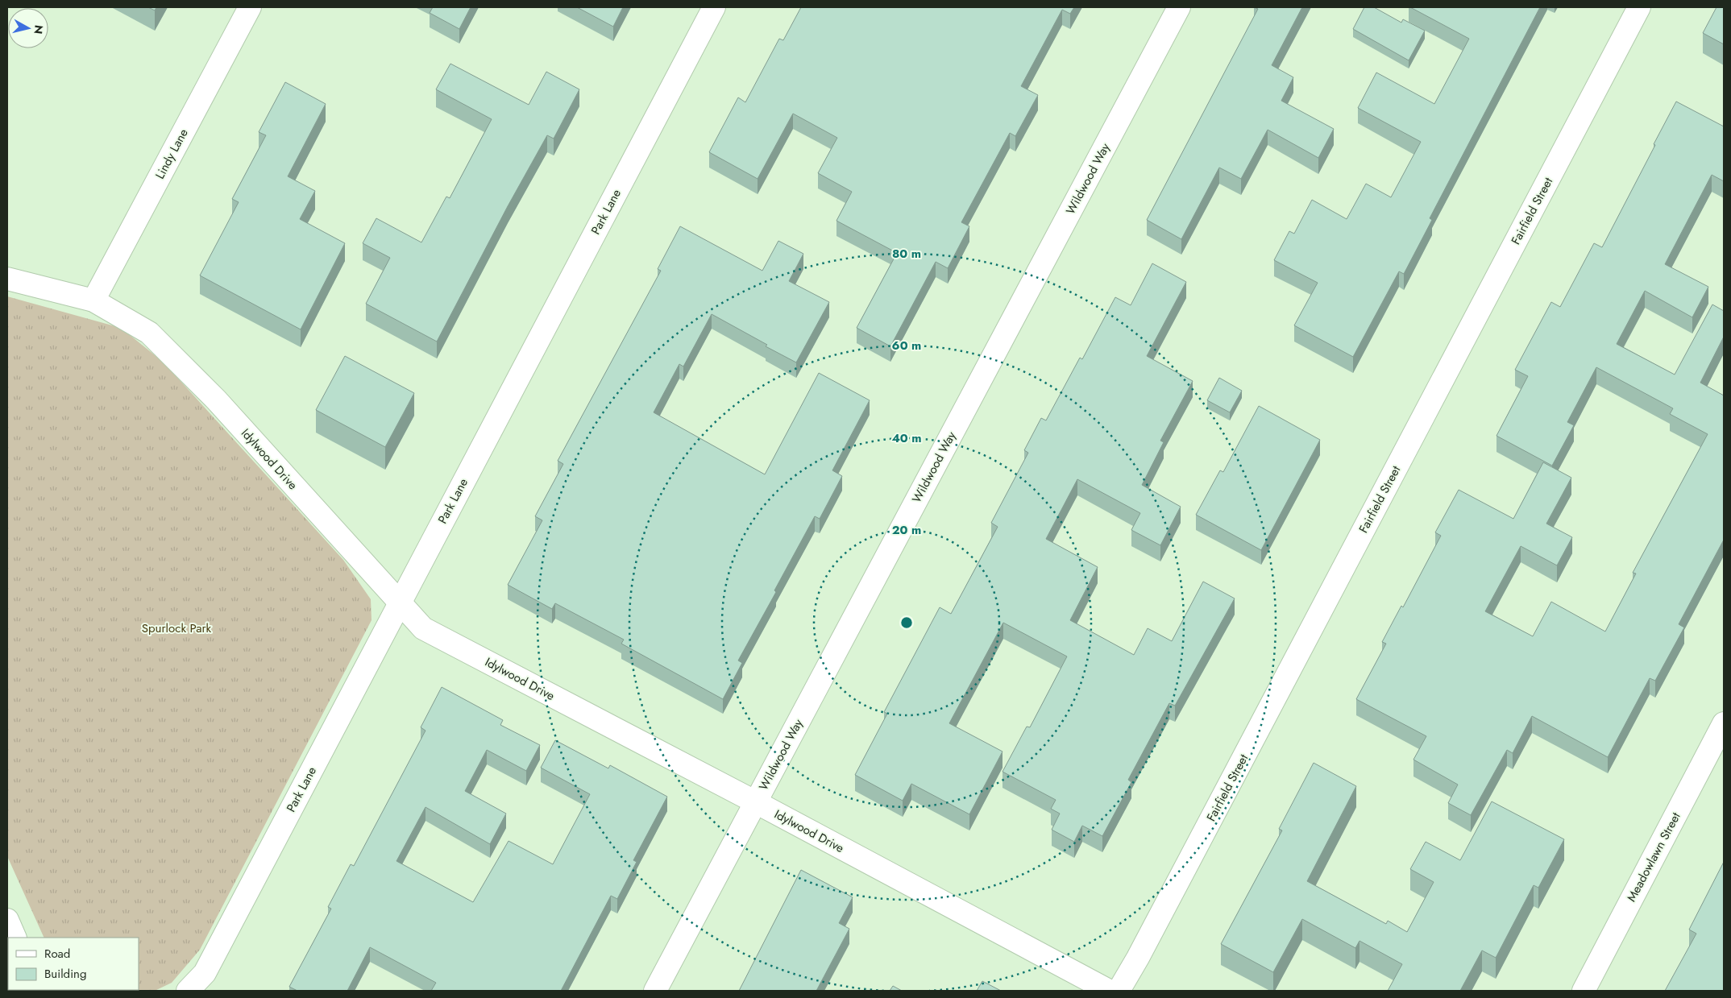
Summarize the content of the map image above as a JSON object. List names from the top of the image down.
{
  "streets": {
    "street": [
      "Lindy Lane",
      "Wildwood Way",
      "Fairfield Street",
      "Park Lane",
      "Idylwood Drive",
      "Meadowlawn Street"
    ]
  },
  "crossings": [
    ["Lindy Lane", "Idylwood Drive"],
    ["Wildwood Way", "Idylwood Drive"],
    ["Park Lane", "Idylwood Drive"]
  ],
  "parks": ["Spurlock Park"],
  "legend": ["Road", "Building"],
  "north": "right",
  "rings": [
    "80 m",
    "60 m",
    "40 m",
    "20 m"
  ]
}
